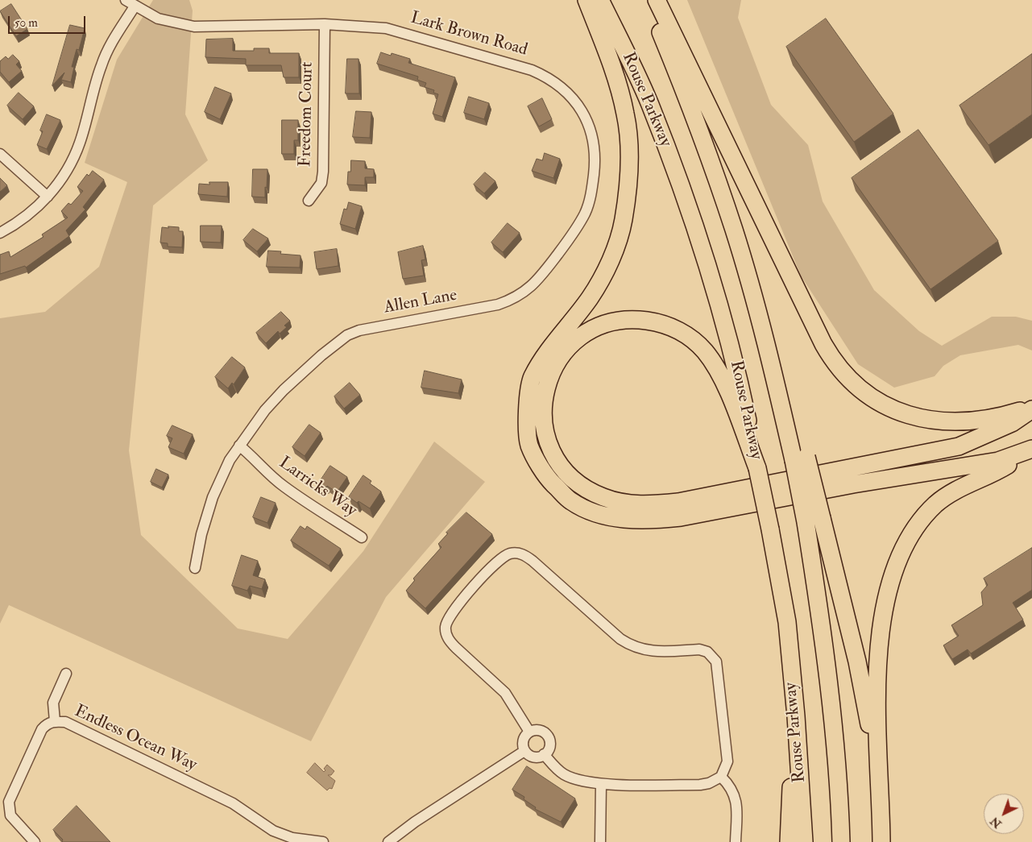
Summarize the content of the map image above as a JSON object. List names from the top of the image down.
{
  "streets": {
    "main road": ["Rouse Parkway"],
    "street": [
      "Lark Brown Road",
      "Freedom Court",
      "Allen Lane",
      "Larricks Way",
      "Endless Ocean Way"
    ]
  },
  "crossings": [
    ["Lark Brown Road", "Freedom Court"],
    ["Lark Brown Road", "Allen Lane"],
    ["Allen Lane", "Larricks Way"]
  ],
  "scale_bar": "50 m",
  "north": "bottom left"
}
